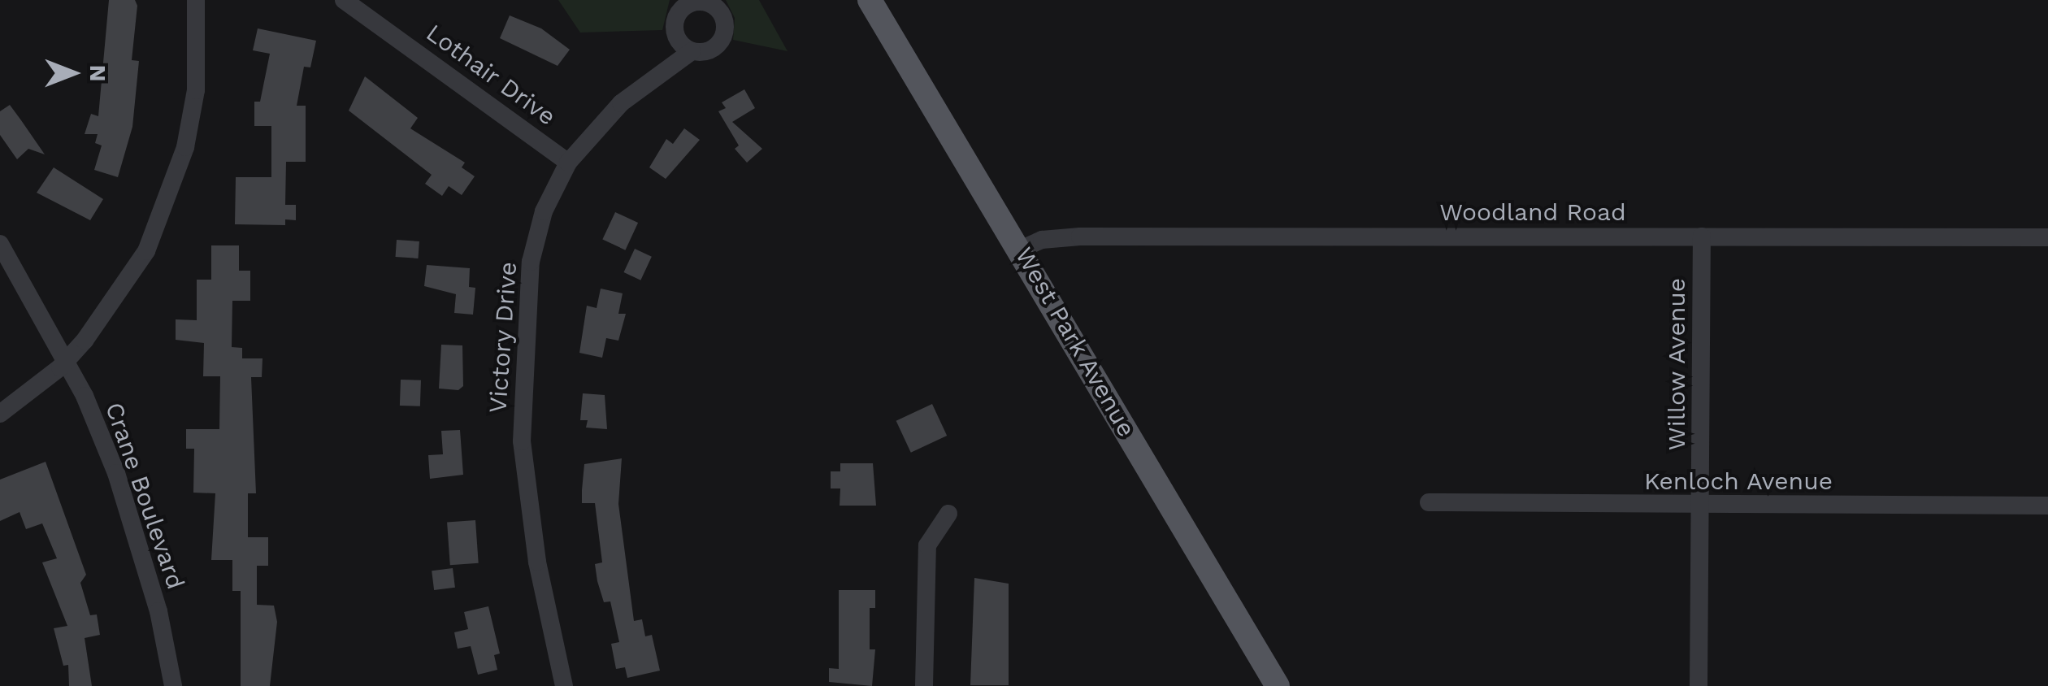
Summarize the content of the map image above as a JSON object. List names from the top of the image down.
{
  "streets": {
    "main road": ["West Park Avenue"],
    "street": [
      "Lothair Drive",
      "Woodland Road",
      "Victory Drive",
      "Willow Avenue",
      "Kenloch Avenue",
      "Crane Boulevard"
    ]
  },
  "crossings": [
    ["Lothair Drive", "Victory Drive"],
    ["Woodland Road", "West Park Avenue"],
    ["Woodland Road", "Willow Avenue"],
    ["Willow Avenue", "Kenloch Avenue"]
  ],
  "north": "right"
}
